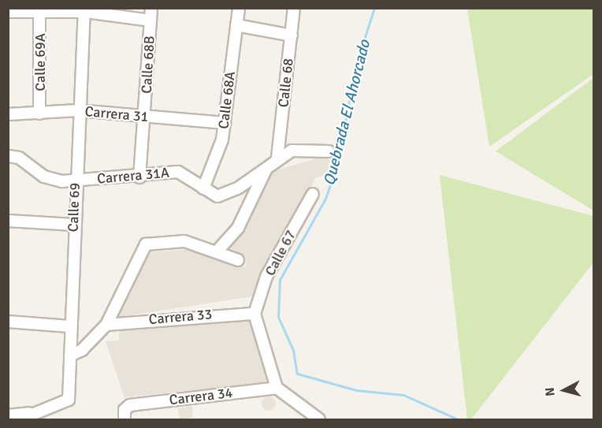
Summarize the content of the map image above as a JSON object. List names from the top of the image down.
{
  "streets": {
    "street": [
      "Calle 69A",
      "Calle 68B",
      "Calle 68",
      "Calle 68A",
      "Carrera 31",
      "Carrera 31A",
      "Calle 69",
      "Calle 67",
      "Carrera 33",
      "Carrera 34"
    ]
  },
  "crossings": [
    ["Calle 69A", "Carrera 31"],
    ["Calle 68B", "Carrera 31"],
    ["Calle 68B", "Carrera 31A"],
    ["Calle 68", "Carrera 31A"],
    ["Calle 68A", "Carrera 31"],
    ["Calle 68A", "Carrera 31A"],
    ["Carrera 31", "Calle 69"],
    ["Carrera 31A", "Calle 69"],
    ["Calle 67", "Carrera 33"]
  ],
  "water": ["Quebrada El Ahorcado"],
  "north": "left"
}
